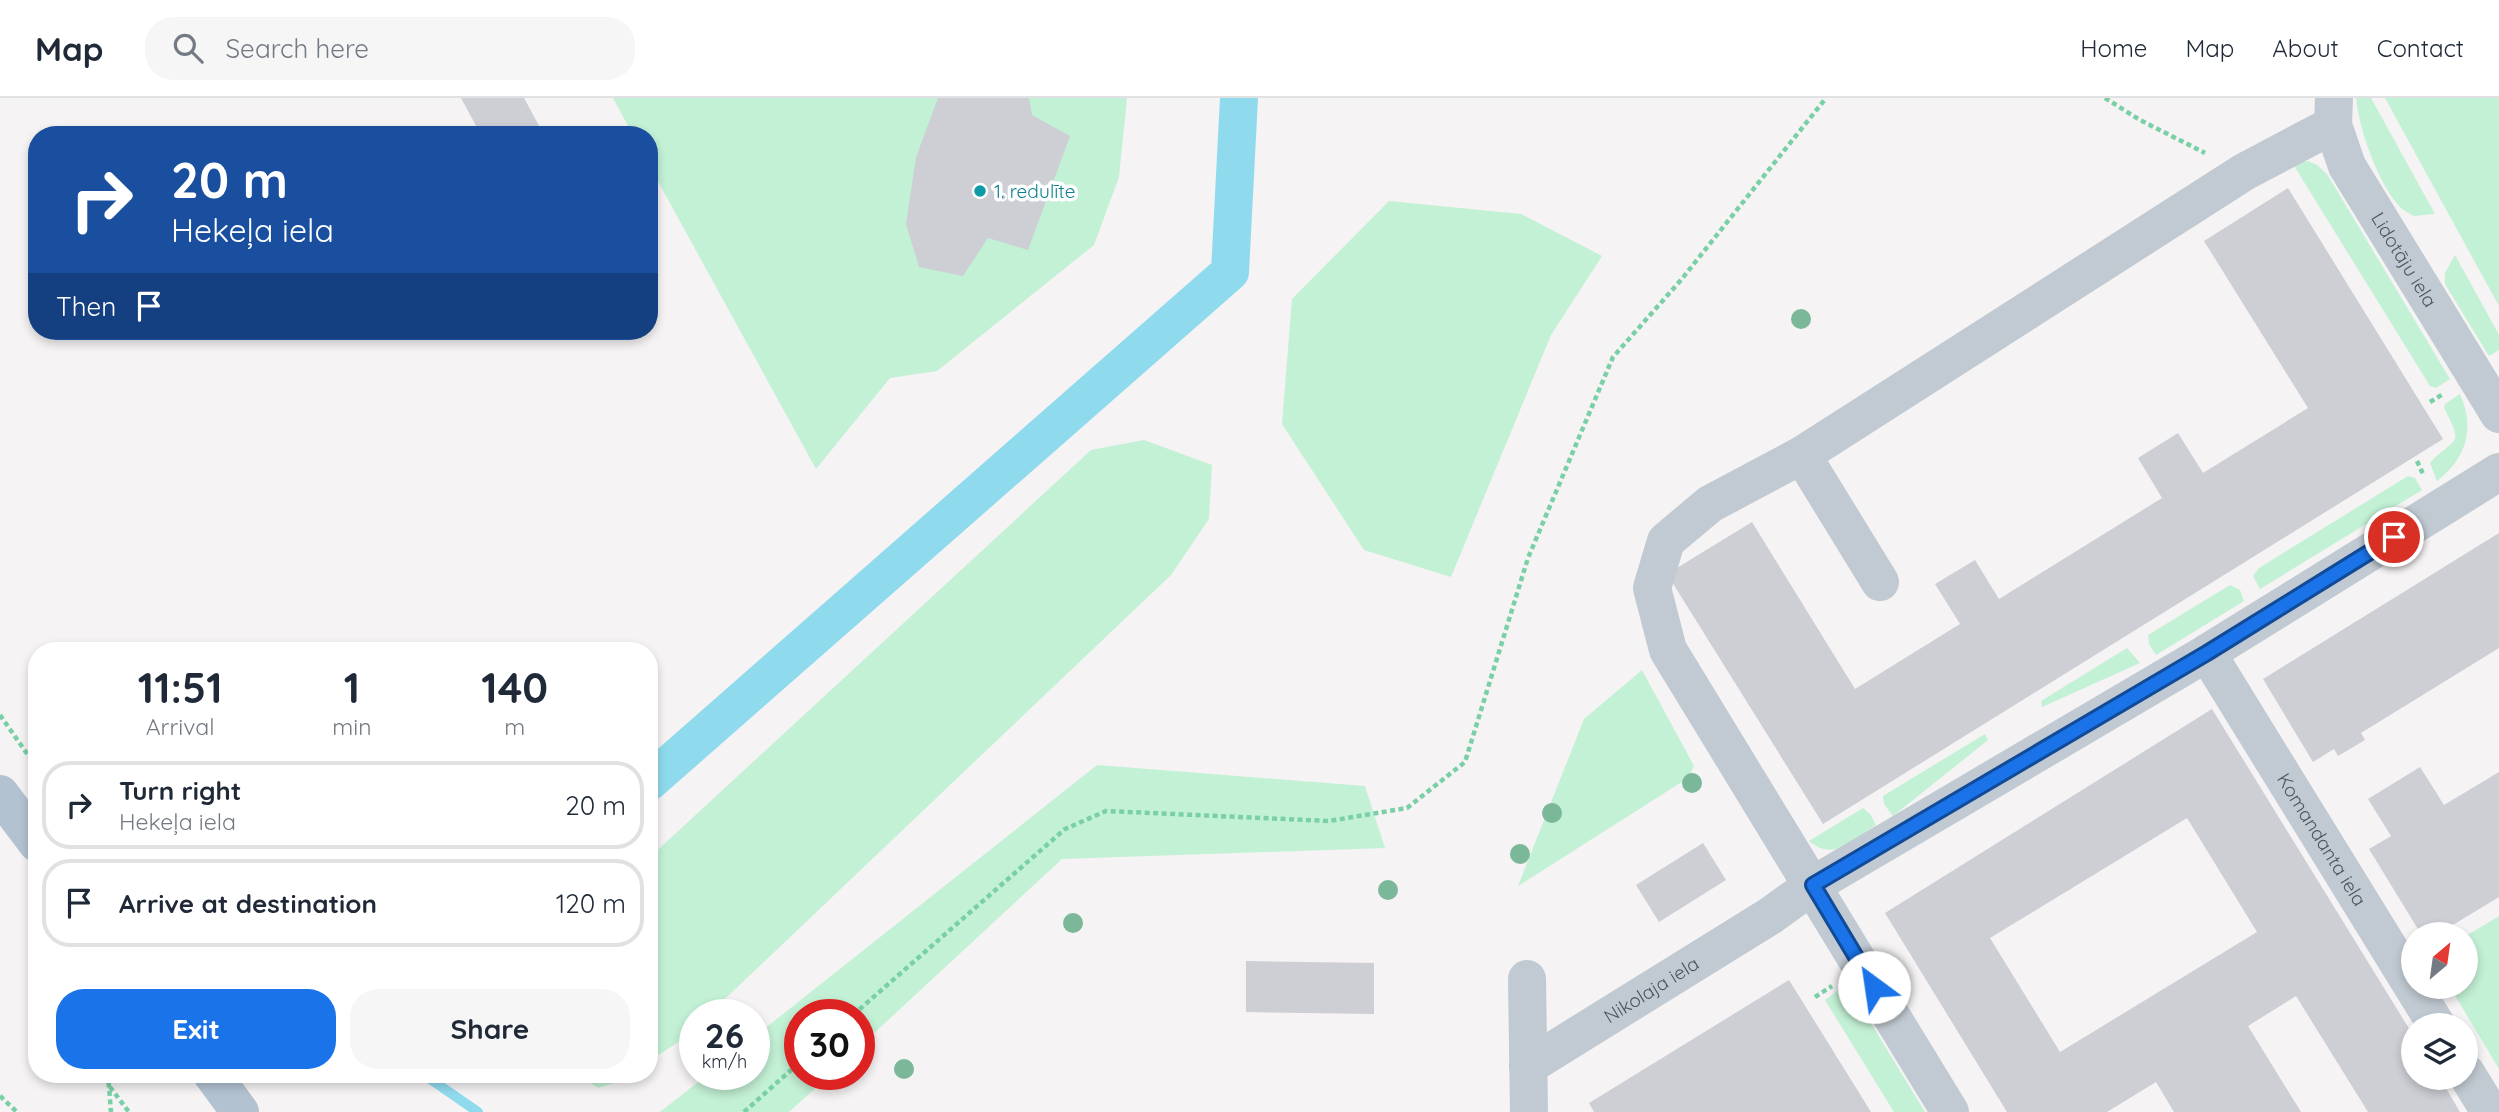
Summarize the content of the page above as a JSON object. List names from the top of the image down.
{
  "streets": {
    "street": ["Lidotāju iela", "Komandanta iela", "Nikolaja iela"]
  },
  "crossings": [
    ["Komandanta iela", "Nikolaja iela"]
  ],
  "places": ["1. redulīte"],
  "north": "top right",
  "page": {
    "header": "Map",
    "search": "Search here",
    "nav": [
      "Home",
      "Map",
      "About",
      "Contact"
    ],
    "turn": ["20 m", "Hekeļa iela"],
    "then": "Then",
    "eta": [
      "11:51",
      "Arrival",
      "1",
      "min",
      "140",
      "m"
    ],
    "list": [
      {
        "name": "Turn right",
        "note": "Hekeļa iela",
        "value": "20 m"
      },
      {
        "name": "Arrive at destination",
        "value": "120 m"
      }
    ],
    "buttons": ["Exit", "Share"],
    "speed": "26 km/h",
    "limit": "30"
  }
}
